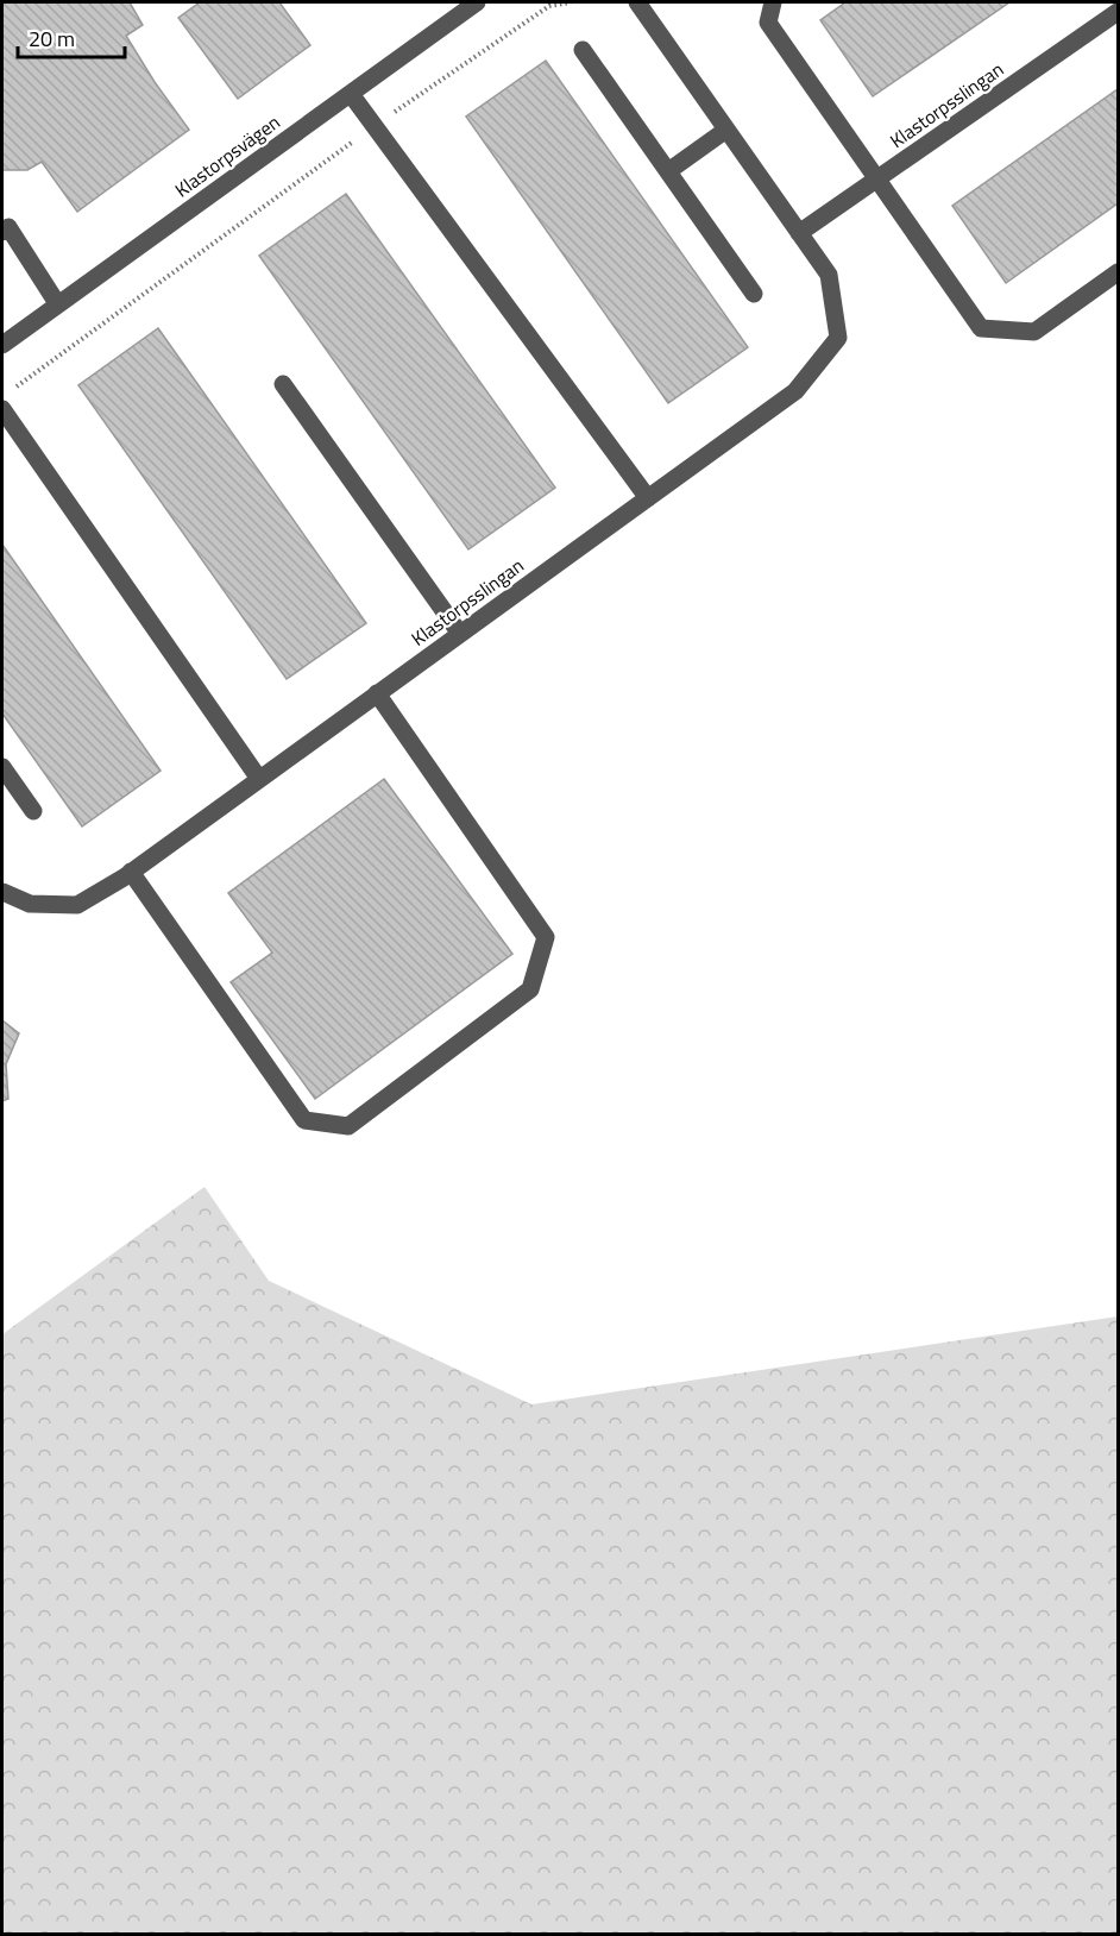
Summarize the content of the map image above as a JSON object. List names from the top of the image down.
{
  "streets": {
    "street": ["Klastorpsslingan", "Klastorpsvägen"]
  },
  "scale_bar": "20 m"
}
